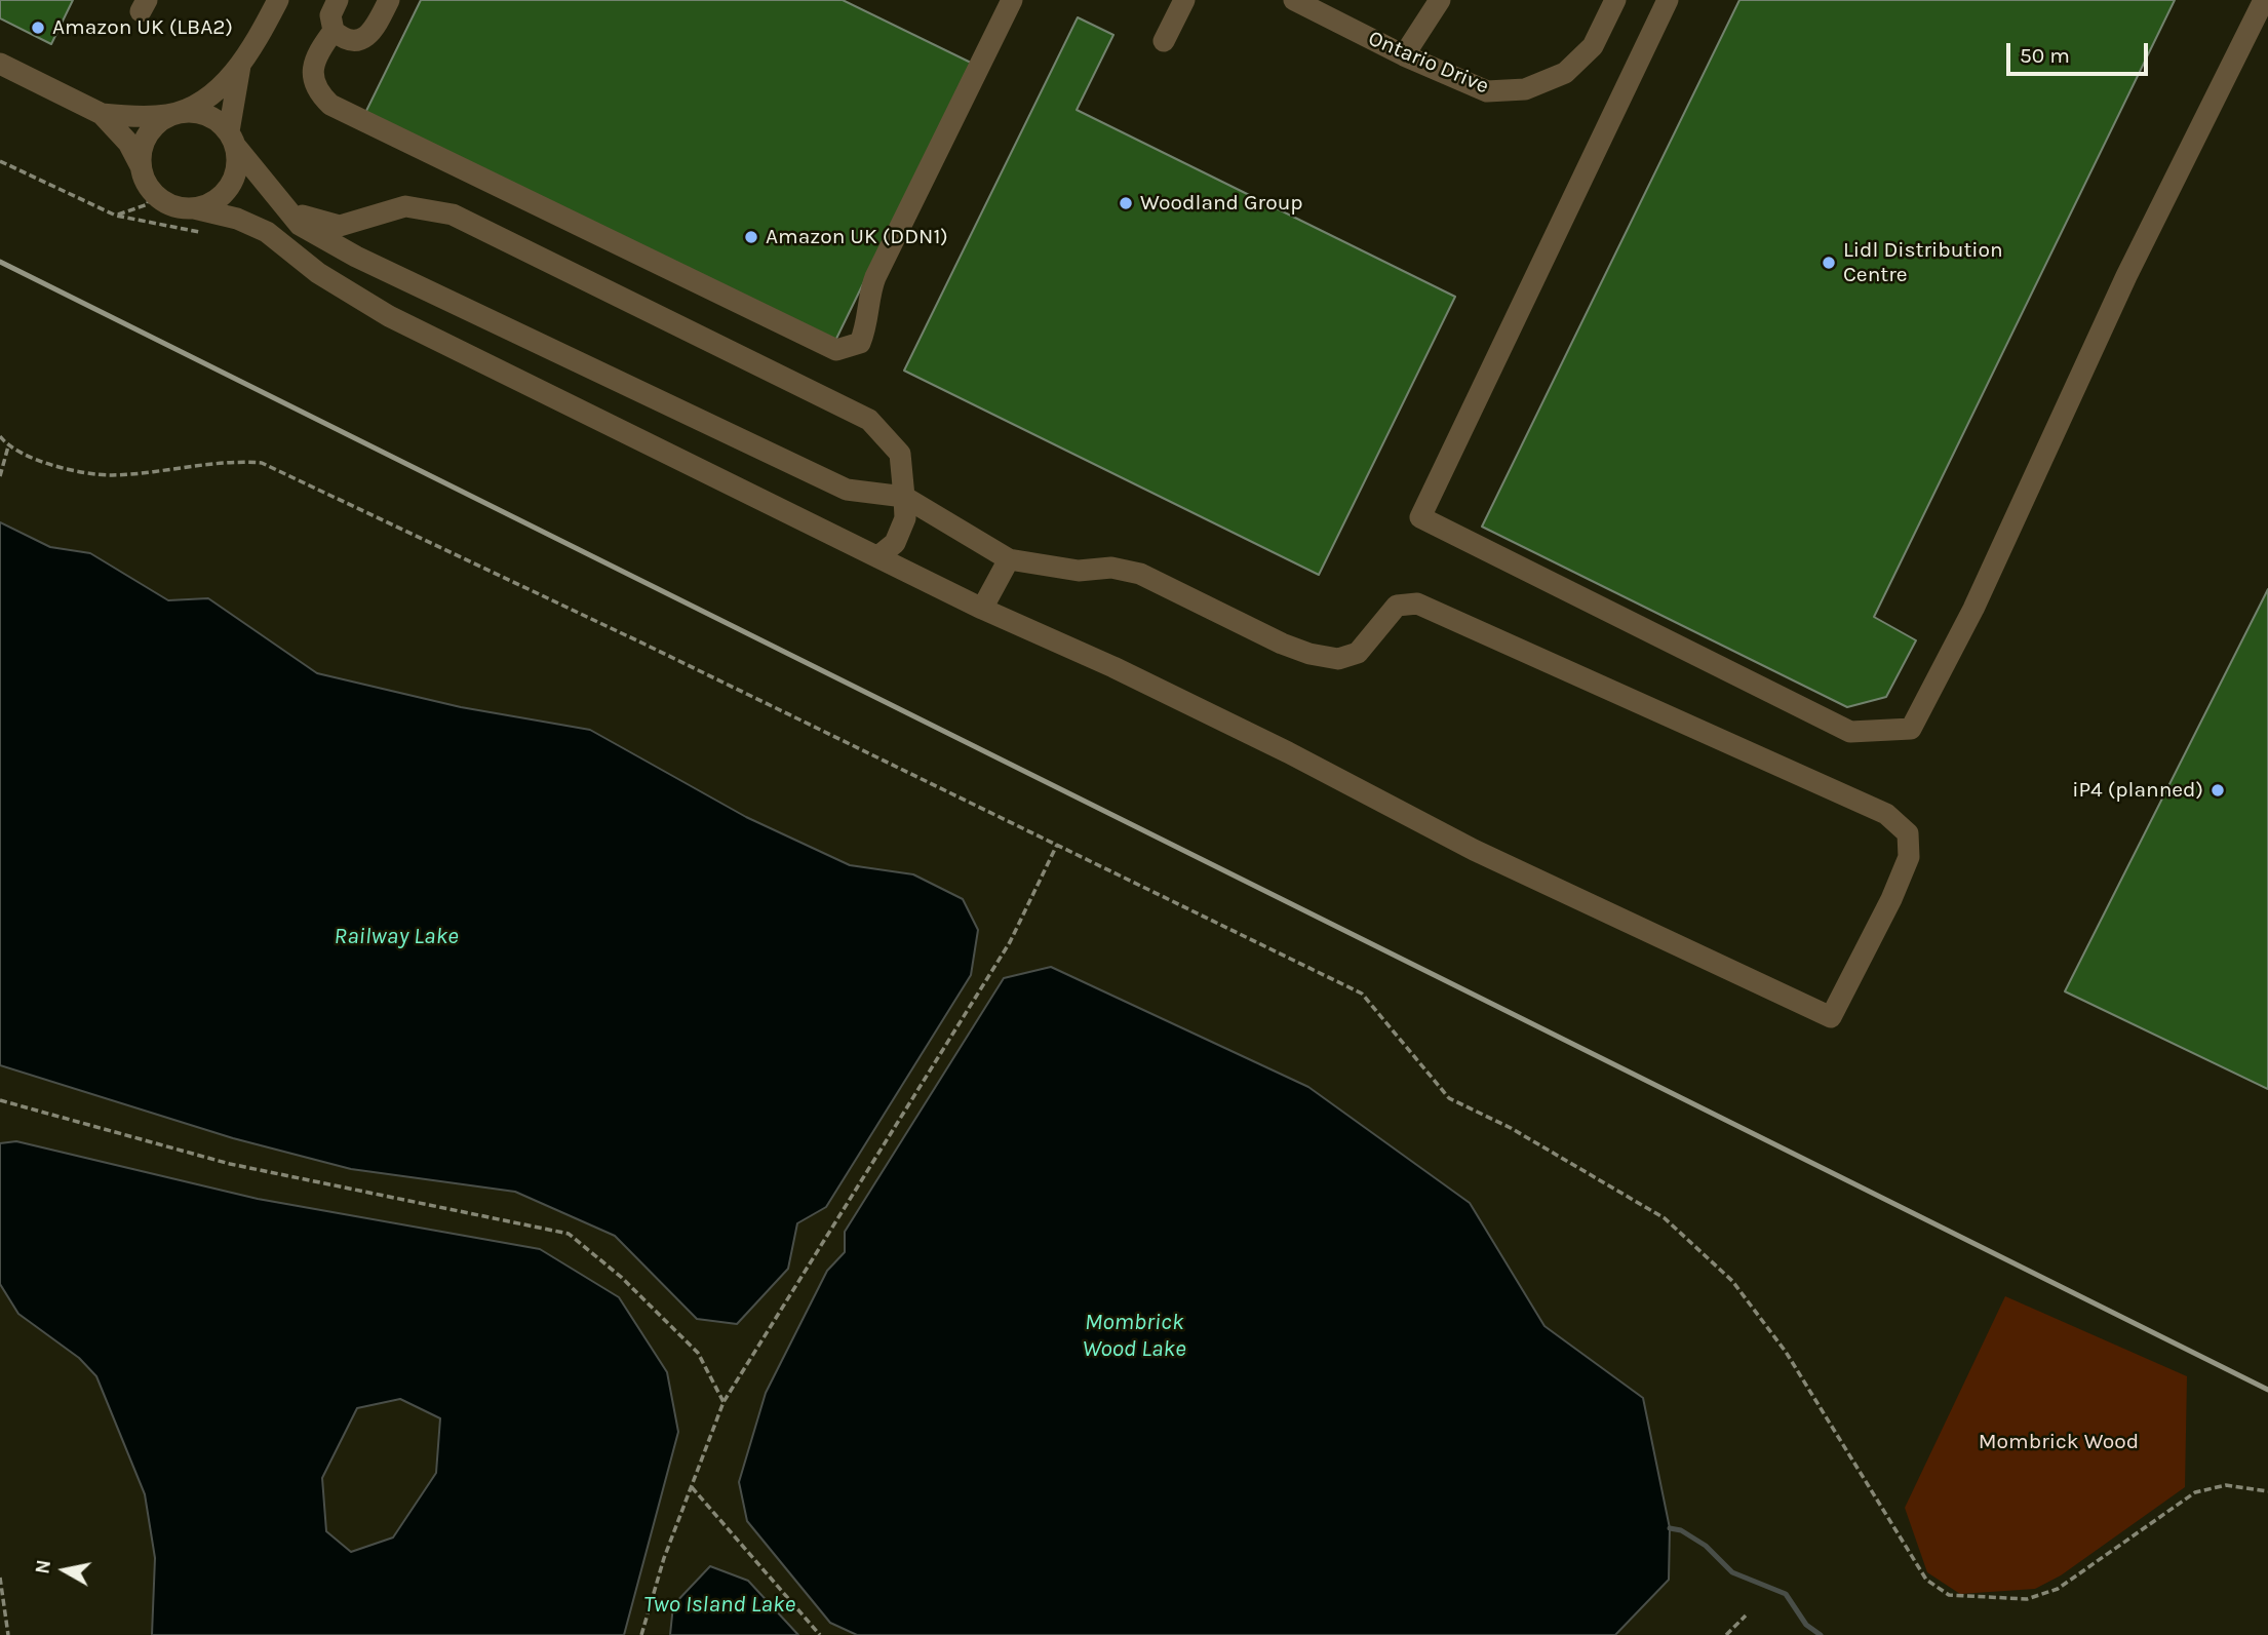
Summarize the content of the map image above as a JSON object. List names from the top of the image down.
{
  "streets": {
    "street": ["Ontario Drive"]
  },
  "water": ["Railway Lake", "Mombrick Wood Lake", "Two Island Lake"],
  "parks": ["Mombrick Wood"],
  "places": [
    "Amazon UK (LBA2)",
    "Woodland Group",
    "Amazon UK (DDN1)",
    "Lidl Distribution Centre",
    "iP4 (planned)"
  ],
  "scale_bar": "50 m",
  "north": "left"
}
